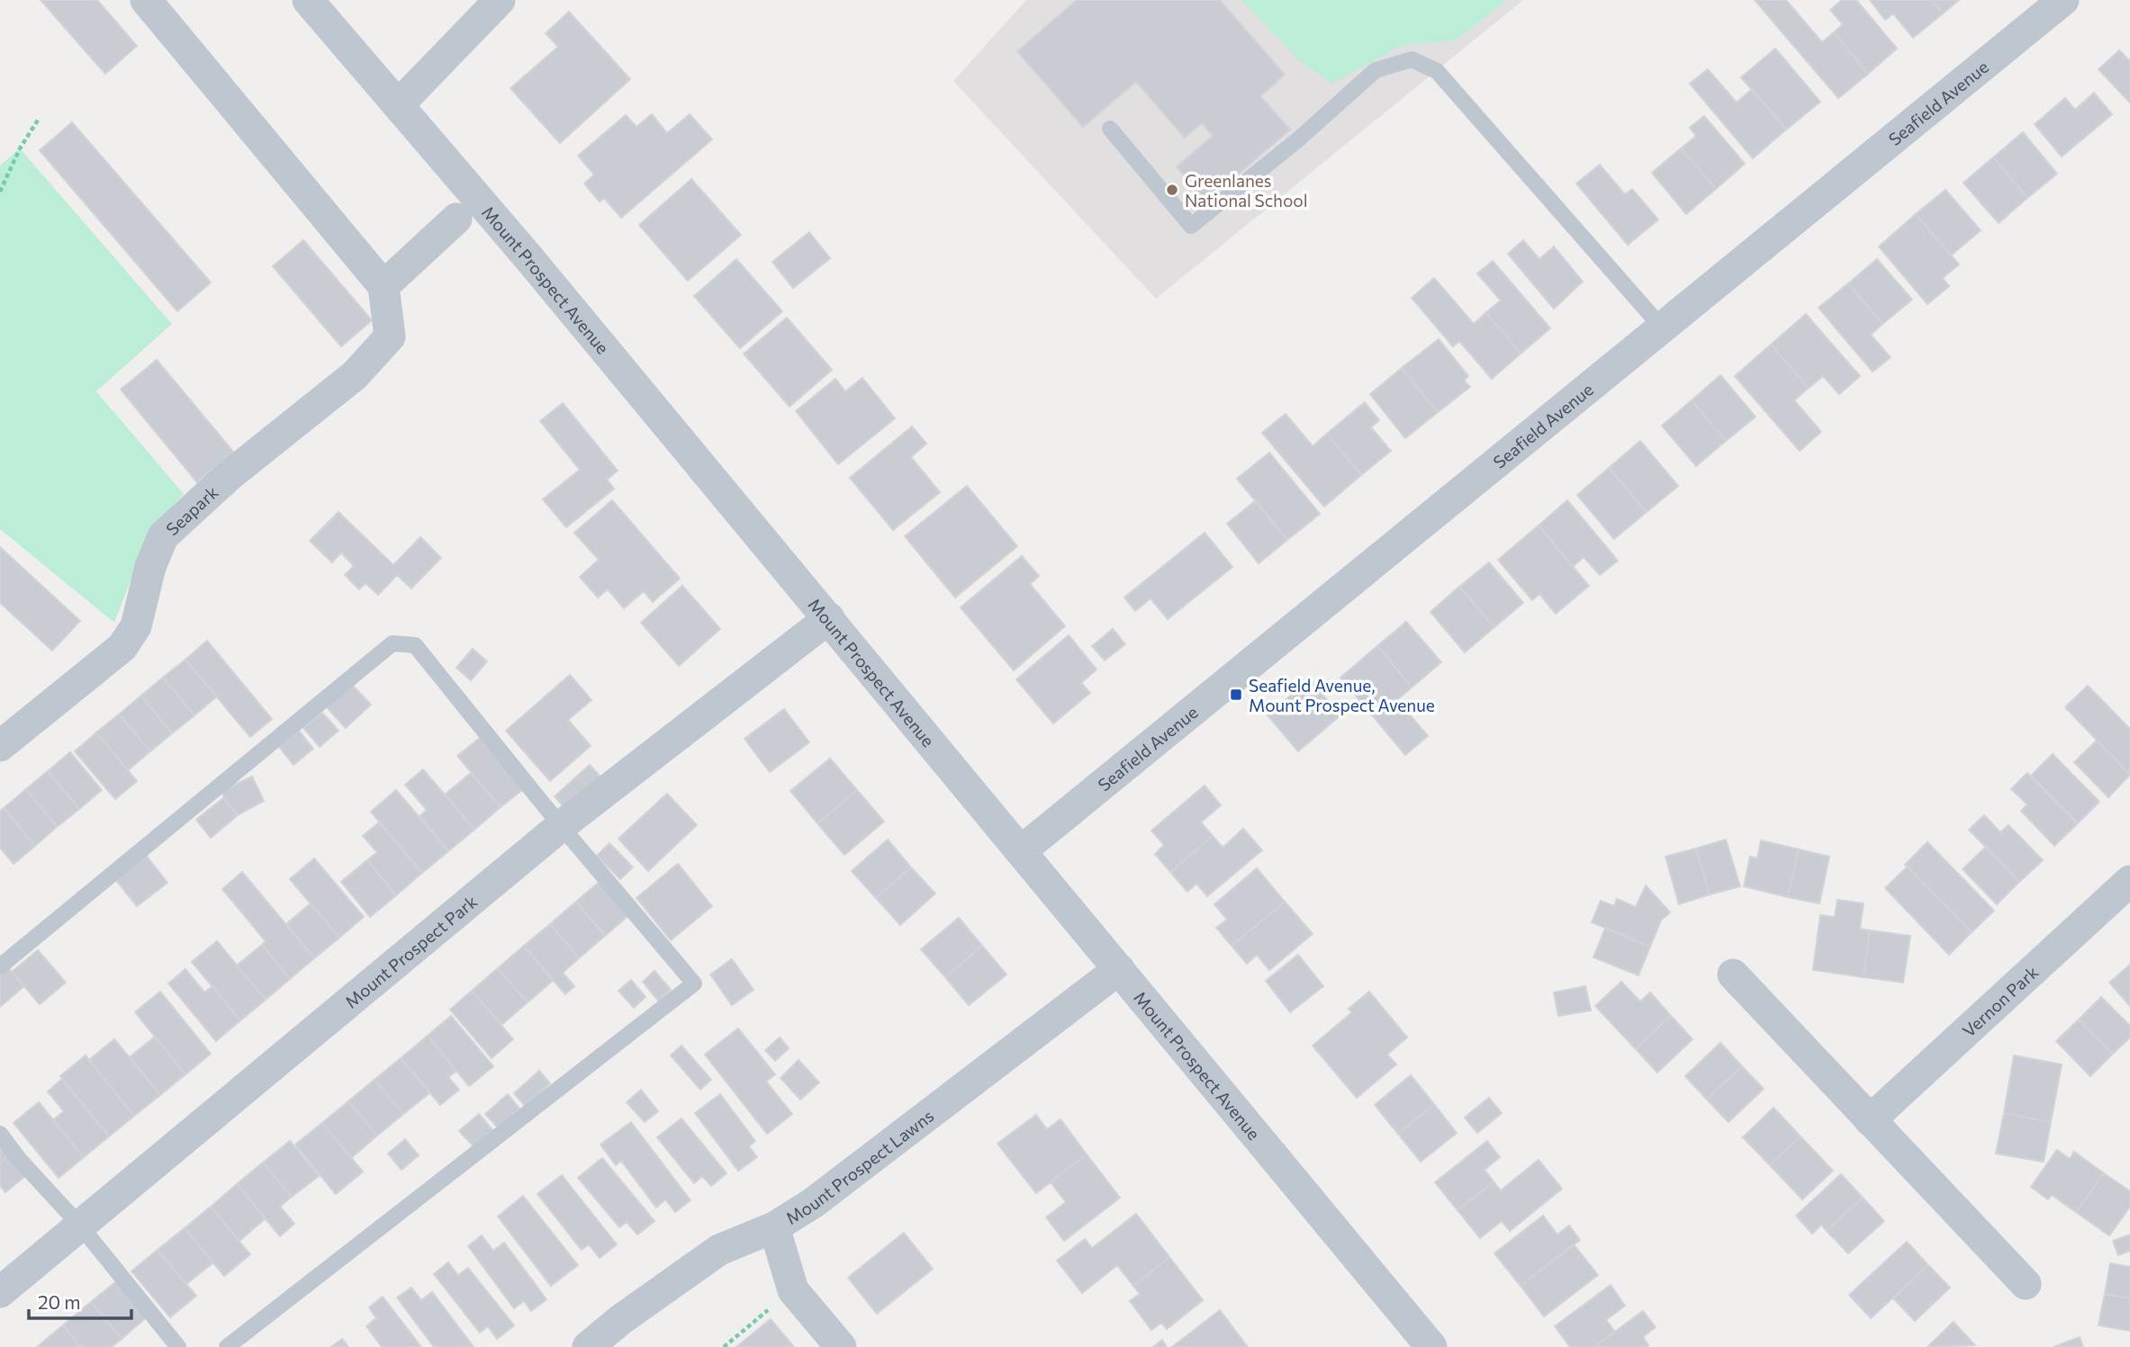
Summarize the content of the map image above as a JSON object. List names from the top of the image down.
{
  "streets": {
    "street": [
      "Seafield Avenue",
      "Mount Prospect Avenue",
      "Seapark",
      "Mount Prospect Park",
      "Vernon Park",
      "Mount Prospect Lawns"
    ]
  },
  "crossings": [
    ["Seafield Avenue", "Mount Prospect Avenue"],
    ["Mount Prospect Avenue", "Mount Prospect Park"],
    ["Mount Prospect Avenue", "Mount Prospect Lawns"]
  ],
  "places": {
    "other": ["Greenlanes National School"],
    "transit": ["Seafield Avenue, Mount Prospect Avenue"]
  },
  "scale_bar": "20 m"
}
